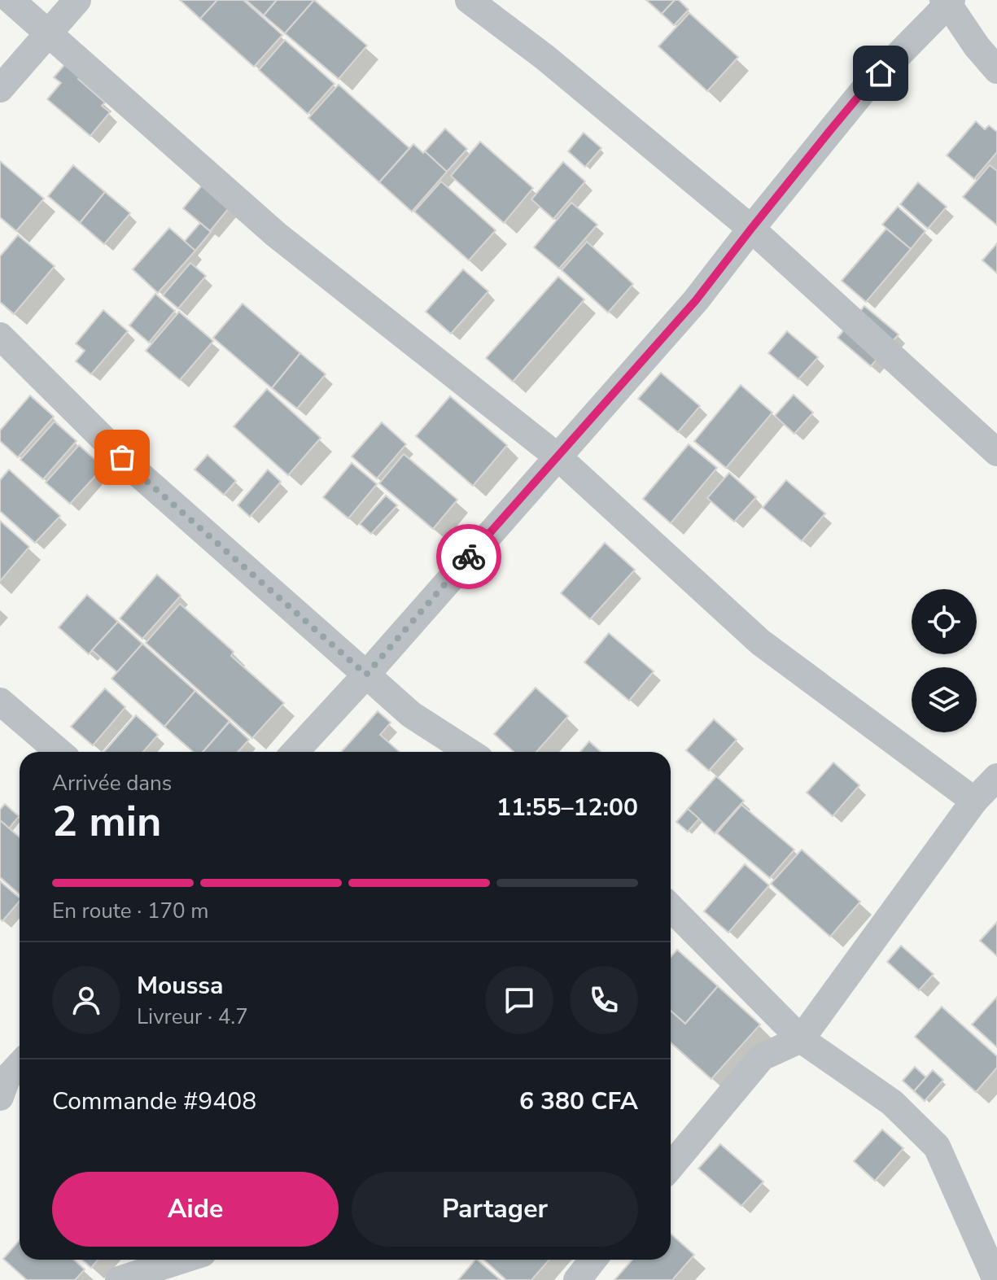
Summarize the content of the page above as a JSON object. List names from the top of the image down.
{
  "page": {
    "heading": ["2 min", "Arrivée dans", "11:55–12:00"],
    "panel": [
      "Moussa",
      "Livreur · 4.7",
      "Commande #9408",
      "6 380 CFA"
    ],
    "bar": "En route · 170 m",
    "buttons": ["Aide", "Partager"]
  }
}
